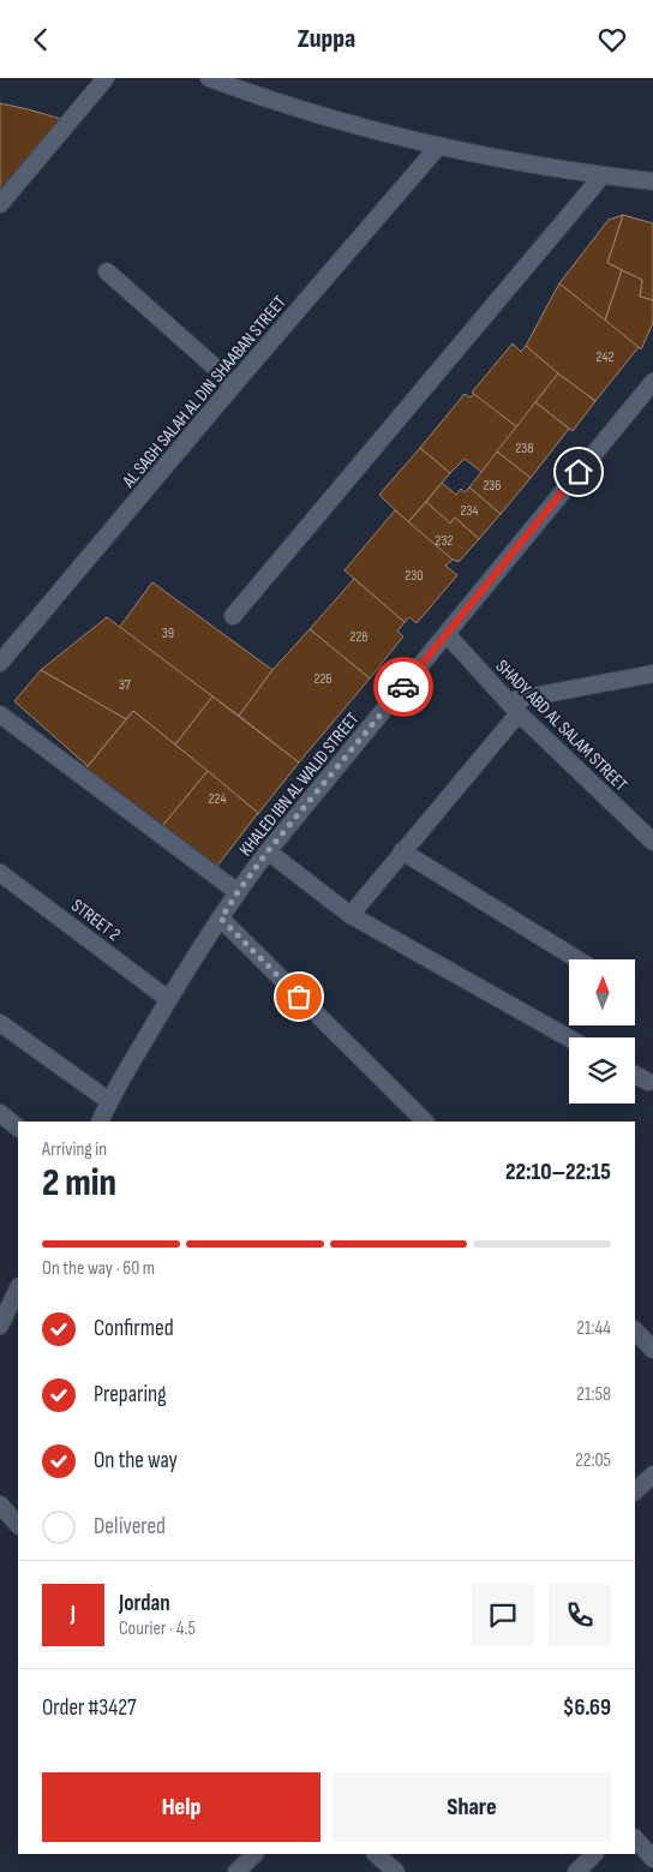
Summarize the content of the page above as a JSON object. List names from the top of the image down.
{
  "streets": {
    "street": [
      "AL SAGH SALAH AL DIN SHAABAN STREET",
      "SHADY ABD AL SALAM STREET",
      "KHALED IBN AL WALID STREET",
      "STREET 2"
    ]
  },
  "crossings": [
    ["SHADY ABD AL SALAM STREET", "KHALED IBN AL WALID STREET"],
    ["KHALED IBN AL WALID STREET", "STREET 2"]
  ],
  "house_numbers": [
    "242",
    "238",
    "236",
    "234",
    "232",
    "230",
    "39",
    "228",
    "226",
    "37",
    "224"
  ],
  "north": "top",
  "page": {
    "header": "Zuppa",
    "heading": ["2 min", "Arriving in", "22:10–22:15"],
    "panel": [
      "Jordan",
      "Courier · 4.5",
      "Order #3427",
      "$6.69"
    ],
    "bar": "On the way · 60 m",
    "list": [
      ["Confirmed", "21:44"],
      ["Preparing", "21:58"],
      ["On the way", "22:05"],
      "Delivered"
    ],
    "round": "J",
    "buttons": ["Help", "Share"]
  }
}
